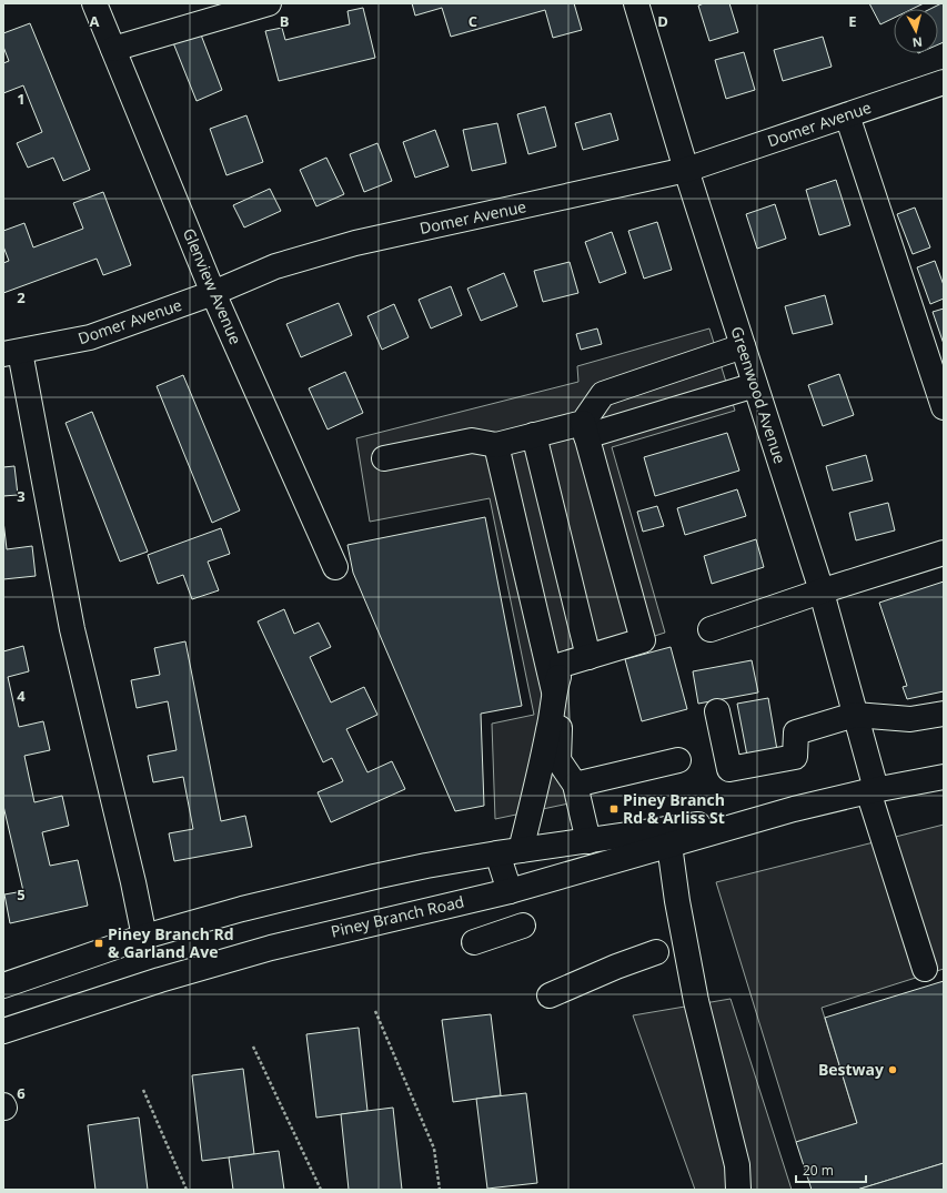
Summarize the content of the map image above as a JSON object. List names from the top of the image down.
{
  "streets": {
    "street": [
      "Domer Avenue",
      "Glenview Avenue",
      "Greenwood Avenue",
      "Piney Branch Road"
    ]
  },
  "crossings": [
    ["Domer Avenue", "Glenview Avenue"],
    ["Domer Avenue", "Greenwood Avenue"],
    ["Greenwood Avenue", "Piney Branch Road"]
  ],
  "places": {
    "transit": ["Piney Branch Rd & Arliss St", "Piney Branch Rd & Garland Ave"],
    "other": ["Bestway"]
  },
  "scale_bar": "20 m",
  "north": "bottom",
  "grid": {
    "columns": [
      "A",
      "B",
      "C",
      "D",
      "E"
    ],
    "rows": [
      "1",
      "2",
      "3",
      "4",
      "5",
      "6"
    ]
  }
}
